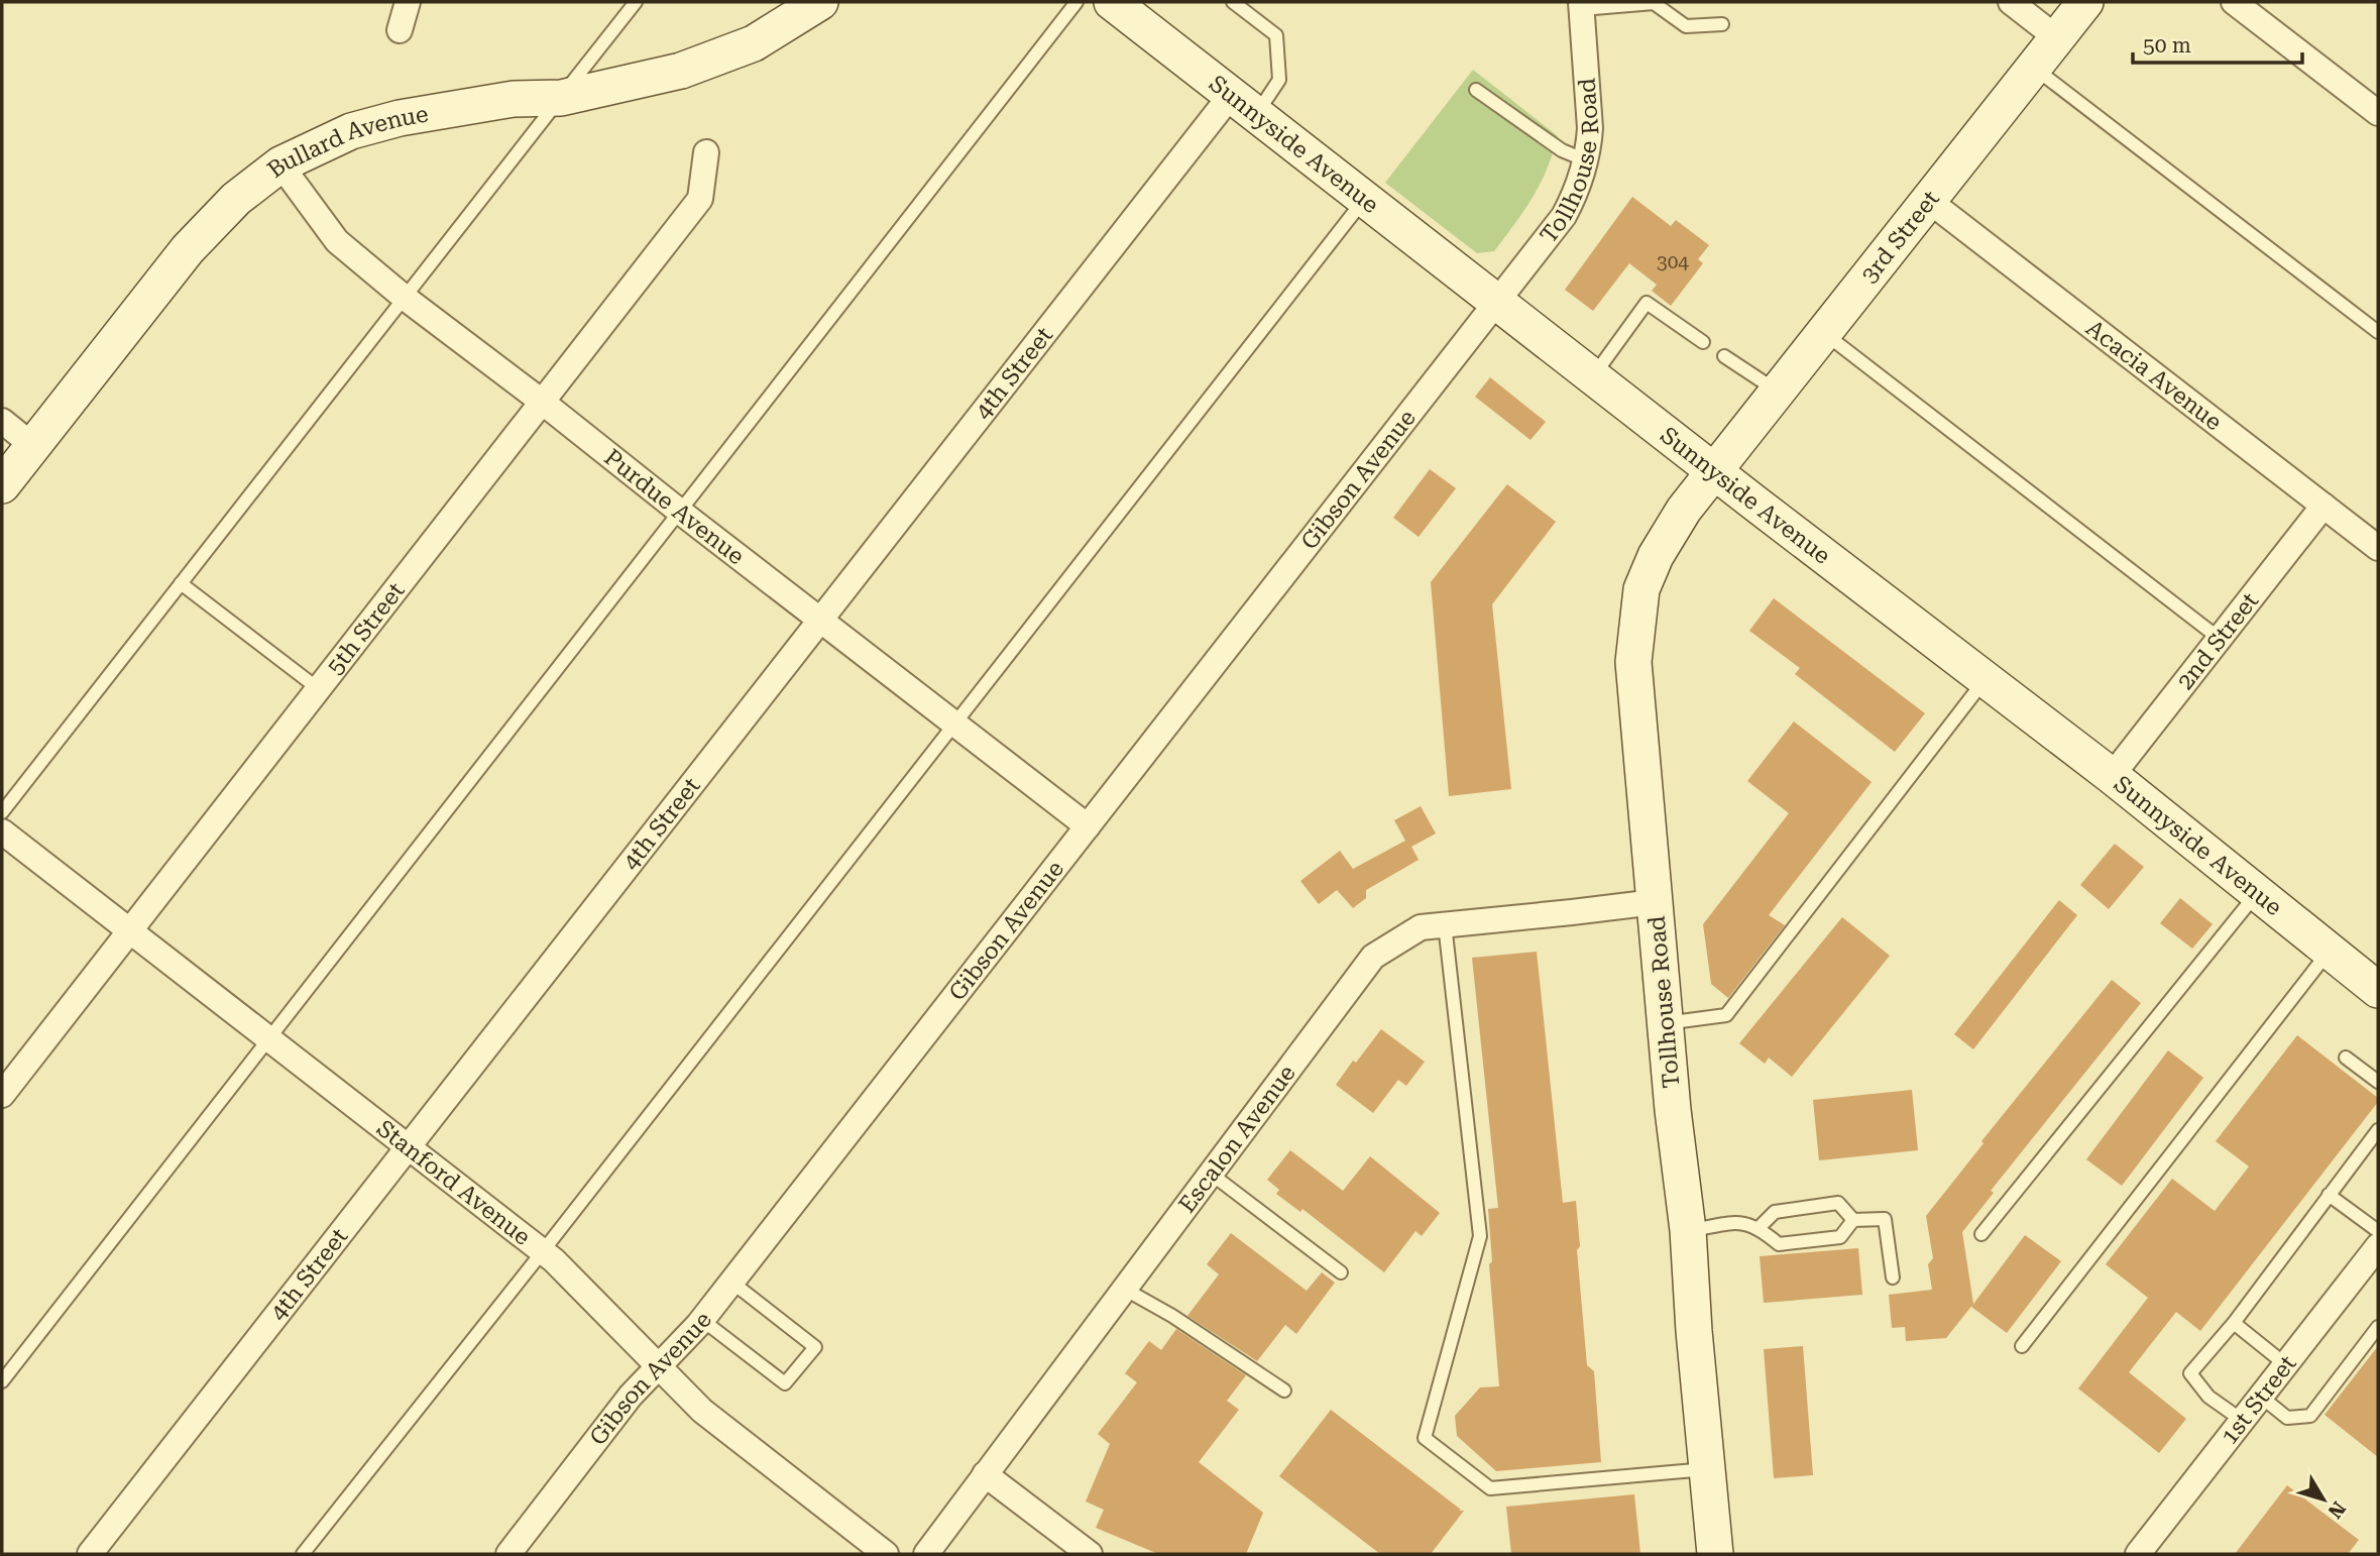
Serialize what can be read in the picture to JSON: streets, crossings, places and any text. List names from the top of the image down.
{
  "streets": {
    "main road": [
      "Sunnyside Avenue",
      "Bullard Avenue",
      "Tollhouse Road",
      "3rd Street"
    ],
    "street": [
      "4th Street",
      "Acacia Avenue",
      "Gibson Avenue",
      "Purdue Avenue",
      "5th Street",
      "2nd Street",
      "Escalon Avenue",
      "Stanford Avenue",
      "1st Street"
    ]
  },
  "crossings": [
    ["Sunnyside Avenue", "Tollhouse Road"],
    ["Sunnyside Avenue", "3rd Street"],
    ["Sunnyside Avenue", "4th Street"],
    ["Sunnyside Avenue", "Gibson Avenue"],
    ["Sunnyside Avenue", "2nd Street"],
    ["Bullard Avenue", "Purdue Avenue"],
    ["Tollhouse Road", "3rd Street"],
    ["Tollhouse Road", "Gibson Avenue"],
    ["Tollhouse Road", "Escalon Avenue"],
    ["3rd Street", "Acacia Avenue"],
    ["4th Street", "Purdue Avenue"],
    ["4th Street", "Stanford Avenue"],
    ["Acacia Avenue", "2nd Street"],
    ["Gibson Avenue", "Purdue Avenue"],
    ["Gibson Avenue", "Stanford Avenue"],
    ["Purdue Avenue", "5th Street"],
    ["5th Street", "Stanford Avenue"]
  ],
  "house_numbers": ["304"],
  "scale_bar": "50 m",
  "north": "bottom right"
}
